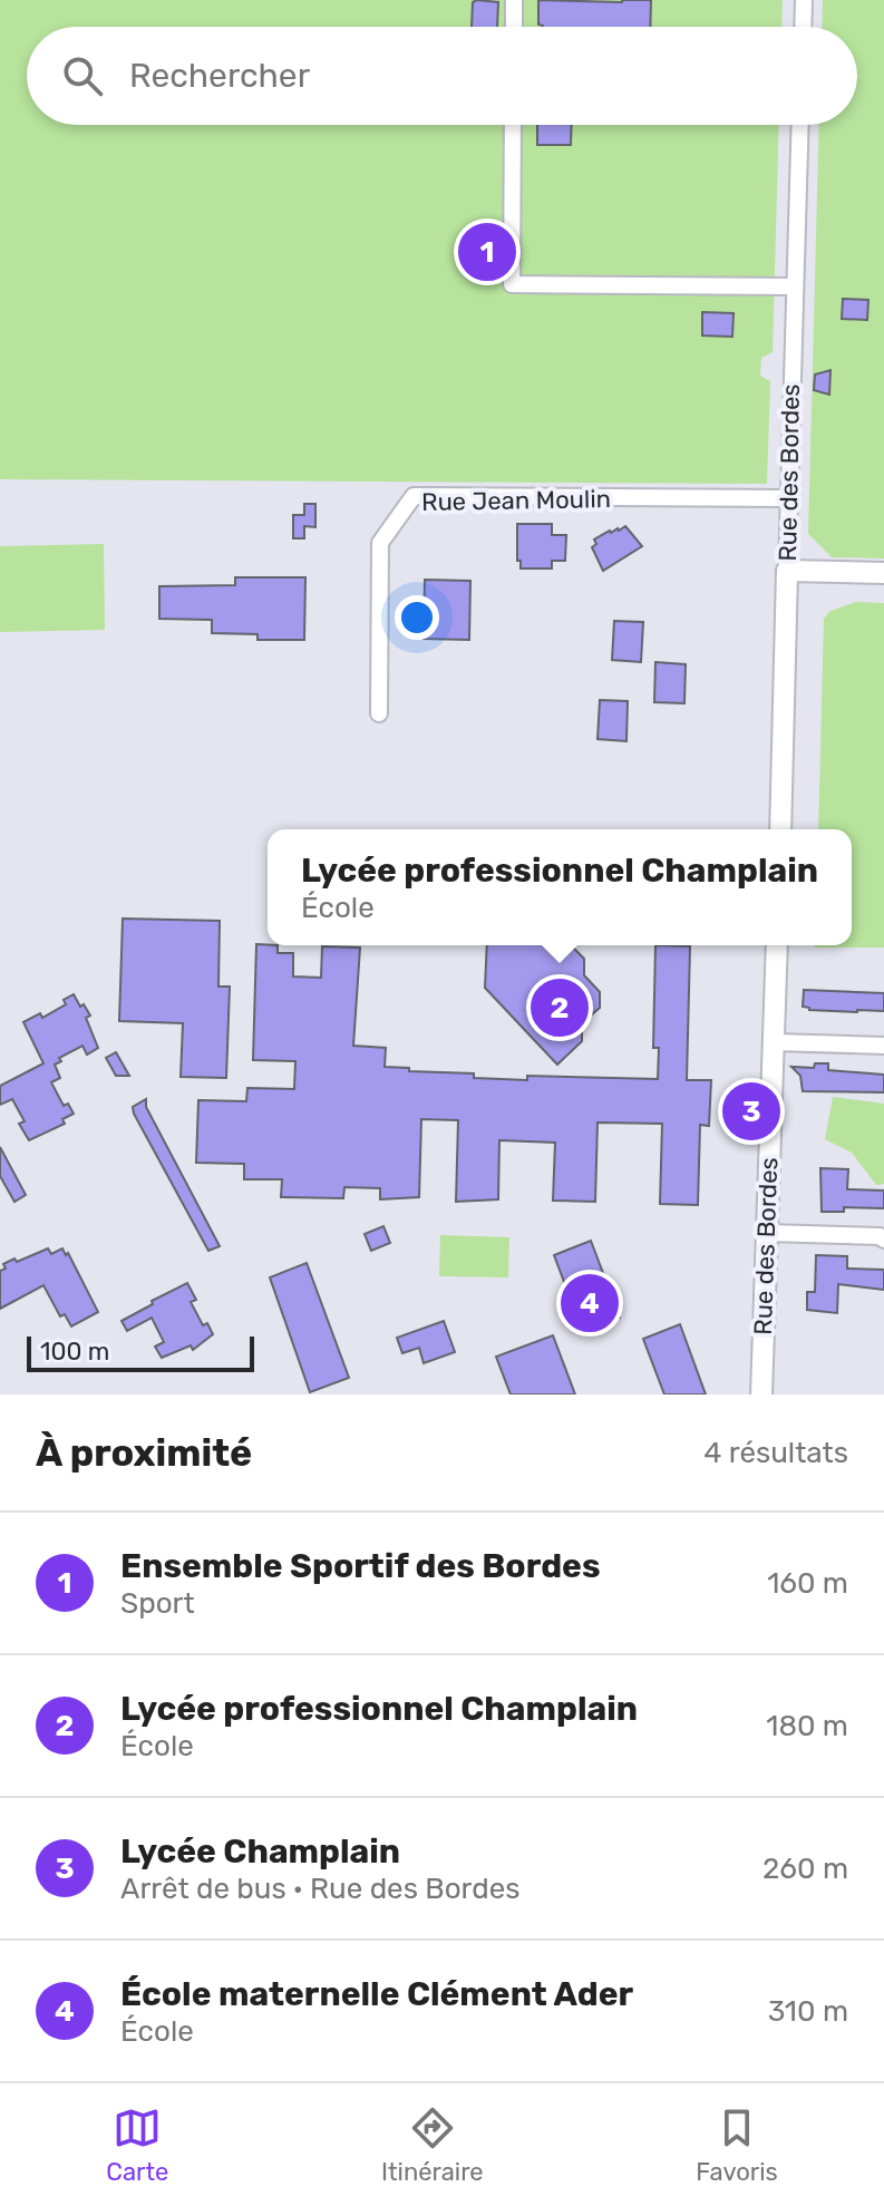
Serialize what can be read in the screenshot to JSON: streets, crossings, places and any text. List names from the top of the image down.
{
  "streets": {
    "street": ["Rue des Bordes", "Rue Jean Moulin"]
  },
  "crossings": [
    ["Rue des Bordes", "Rue Jean Moulin"]
  ],
  "scale_bar": "100 m",
  "page": {
    "search": "Rechercher",
    "pins": [
      "1",
      "2",
      "3",
      "4"
    ],
    "popup": ["Lycée professionnel Champlain", "École"],
    "scale": "100 m",
    "heading": ["À proximité", "4 résultats"],
    "list": [
      {
        "mark": "1",
        "name": "Ensemble Sportif des Bordes",
        "note": "Sport",
        "value": "160 m"
      },
      {
        "mark": "2",
        "name": "Lycée professionnel Champlain",
        "note": "École",
        "value": "180 m"
      },
      {
        "mark": "3",
        "name": "Lycée Champlain",
        "note": "Arrêt de bus · Rue des Bordes",
        "value": "260 m"
      },
      {
        "mark": "4",
        "name": "École maternelle Clément Ader",
        "note": "École",
        "value": "310 m"
      }
    ],
    "nav": ["Carte", "Itinéraire", "Favoris"]
  }
}
